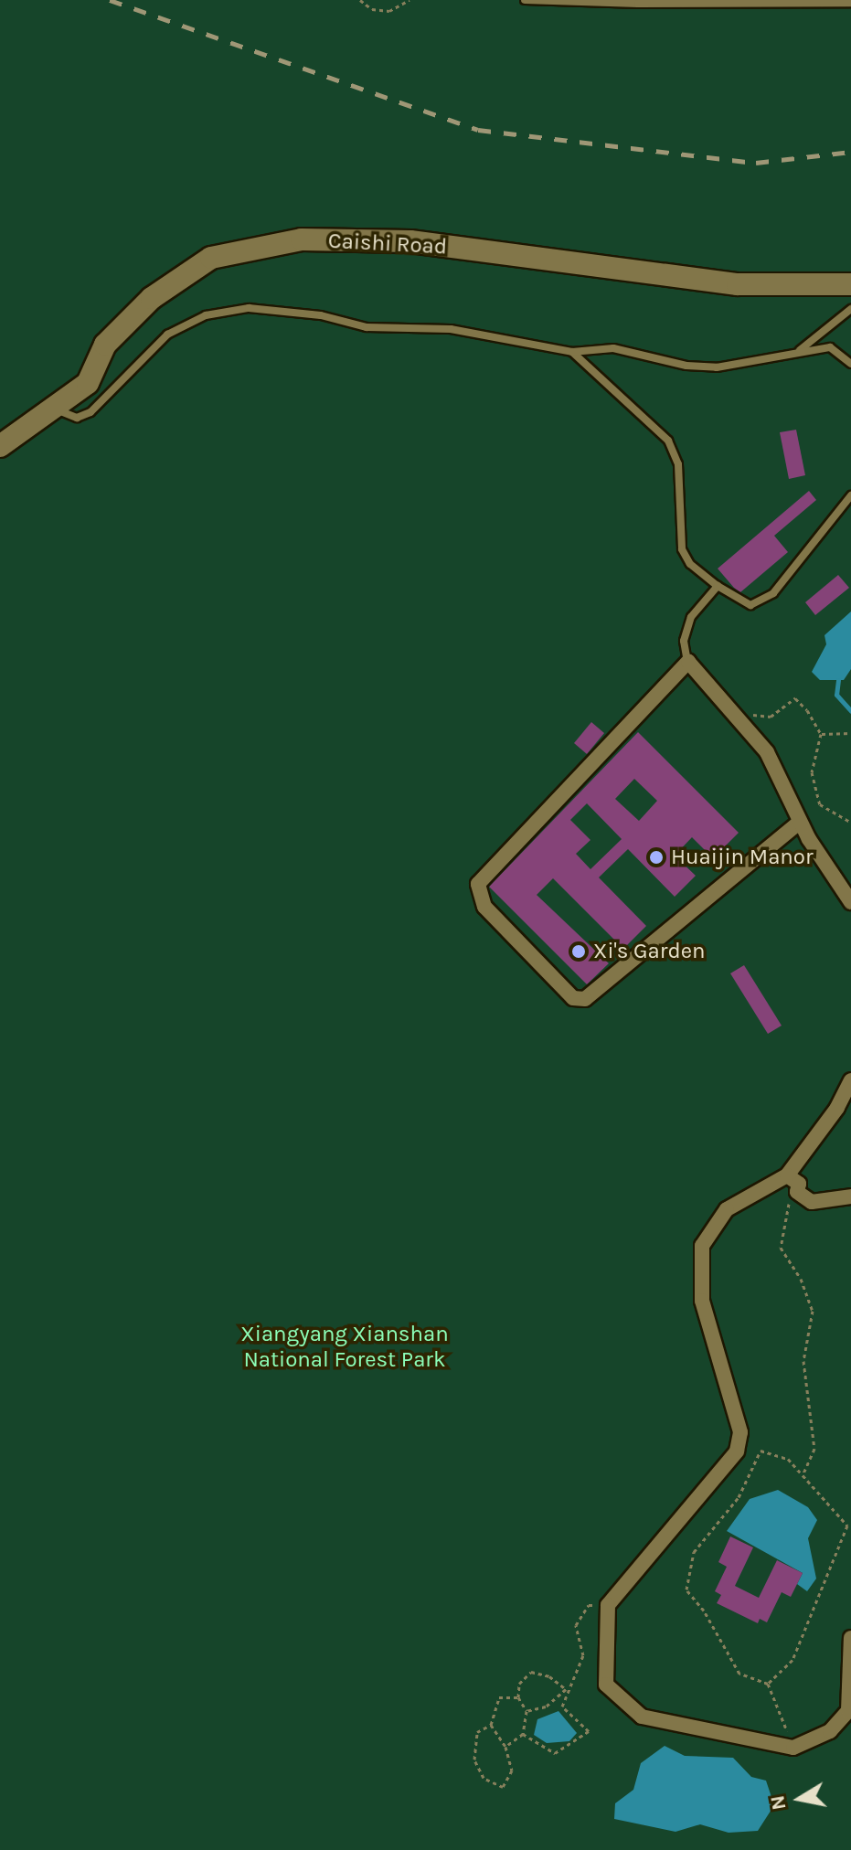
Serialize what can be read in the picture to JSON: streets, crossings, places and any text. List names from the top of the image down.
{
  "streets": {
    "street": ["Caishi Road"]
  },
  "parks": ["Xiangyang Xianshan National Forest Park"],
  "places": ["Huaijin Manor", "Xi's Garden"],
  "north": "left"
}
